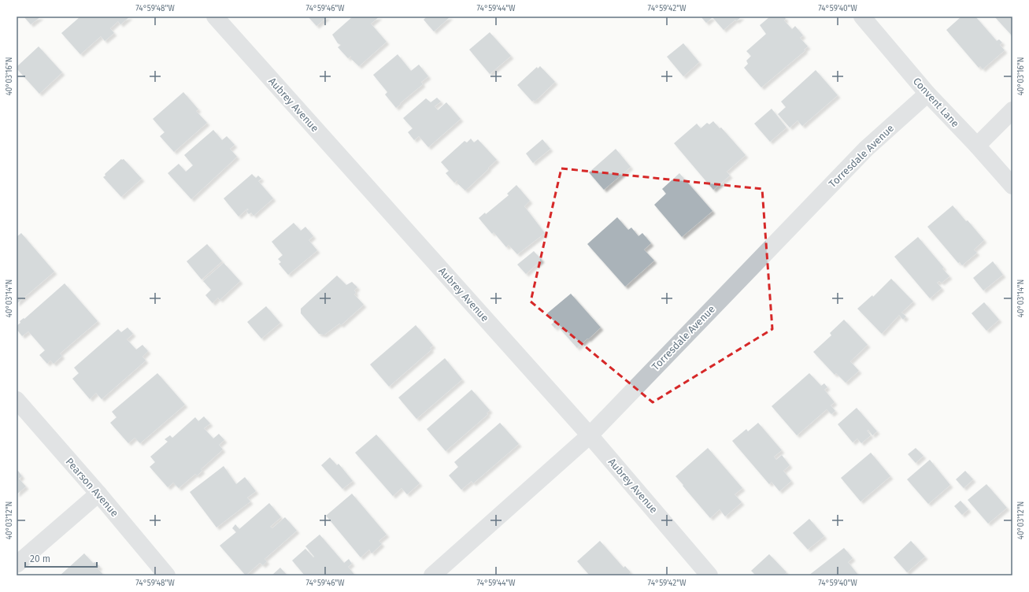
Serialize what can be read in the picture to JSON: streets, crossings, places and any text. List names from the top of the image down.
{
  "streets": {
    "street": [
      "Convent Lane",
      "Aubrey Avenue",
      "Torresdale Avenue",
      "Pearson Avenue"
    ]
  },
  "crossings": [
    ["Convent Lane", "Torresdale Avenue"],
    ["Aubrey Avenue", "Torresdale Avenue"]
  ],
  "scale_bar": "20 m",
  "coordinates": [
    "74°59'48\"W",
    "74°59'46\"W",
    "74°59'44\"W",
    "74°59'42\"W",
    "74°59'40\"W",
    "40°03'16\"N",
    "40°03'14\"N",
    "40°03'12\"N"
  ]
}
